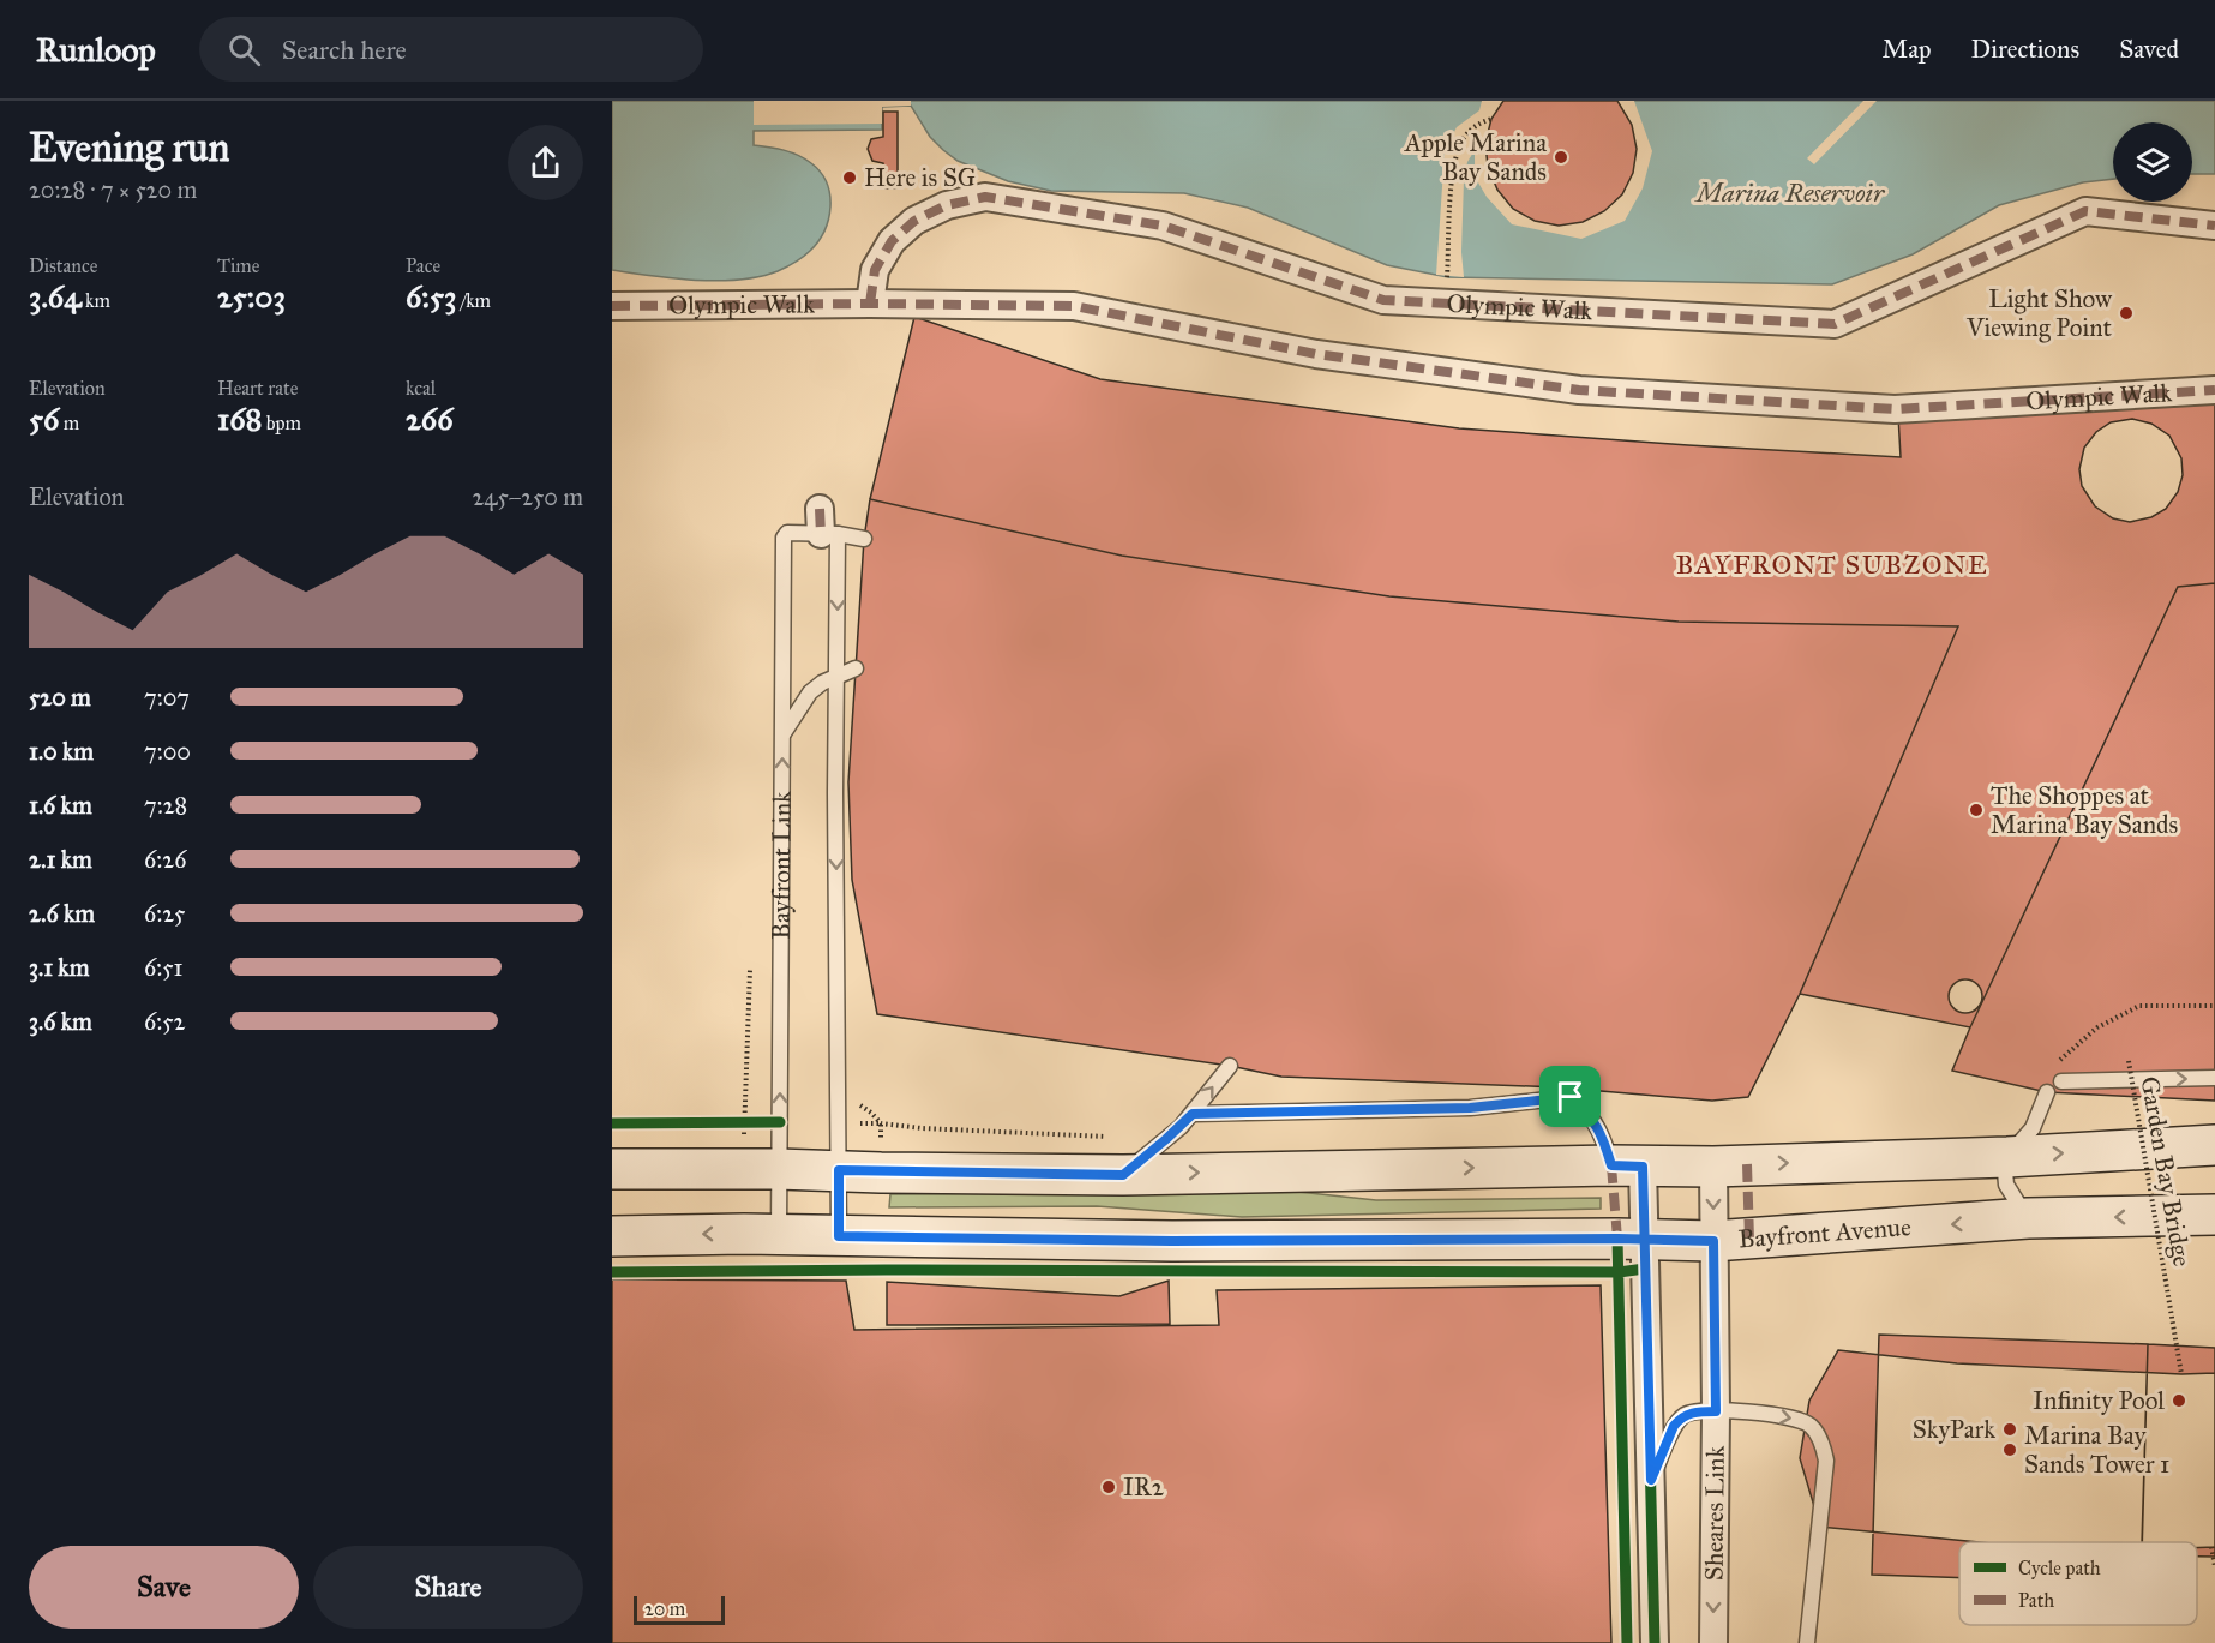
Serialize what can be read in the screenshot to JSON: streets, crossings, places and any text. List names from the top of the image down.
{
  "streets": {
    "main road": ["Bayfront Avenue"],
    "street": ["Olympic Walk", "Sheares Link"],
    "lane": ["Bayfront Link"],
    "path": ["Garden Bay Bridge"]
  },
  "crossings": [
    ["Bayfront Link", "Bayfront Avenue"],
    ["Bayfront Avenue", "Sheares Link"]
  ],
  "districts": ["BAYFRONT SUBZONE"],
  "water": ["Marina Reservoir"],
  "places": [
    "Apple Marina Bay Sands",
    "Here is SG",
    "Light Show Viewing Point",
    "The Shoppes at Marina Bay Sands",
    "Infinity Pool",
    "SkyPark",
    "Marina Bay Sands Tower 1",
    "IR2"
  ],
  "legend": ["Cycle path", "Path"],
  "scale_bar": "20 m",
  "page": {
    "header": "Runloop",
    "search": "Search here",
    "nav": ["Map", "Directions", "Saved"],
    "heading": ["Evening run", "20:28 · 7 × 520 m"],
    "stats": [
      ["Distance", "3.64 km"],
      ["Time", "25:03"],
      ["Pace", "6:53 /km"],
      ["Elevation", "56 m"],
      ["Heart rate", "168 bpm"],
      ["kcal", "266"]
    ],
    "chart": ["Elevation", "245–250 m"],
    "list": [
      {
        "name": "520 m",
        "note": "7:07"
      },
      {
        "name": "1.0 km",
        "note": "7:00"
      },
      {
        "name": "1.6 km",
        "note": "7:28"
      },
      {
        "name": "2.1 km",
        "note": "6:26"
      },
      {
        "name": "2.6 km",
        "note": "6:25"
      },
      {
        "name": "3.1 km",
        "note": "6:51"
      },
      {
        "name": "3.6 km",
        "note": "6:52"
      }
    ],
    "buttons": ["Save", "Share"],
    "scale": "20 m"
  }
}
